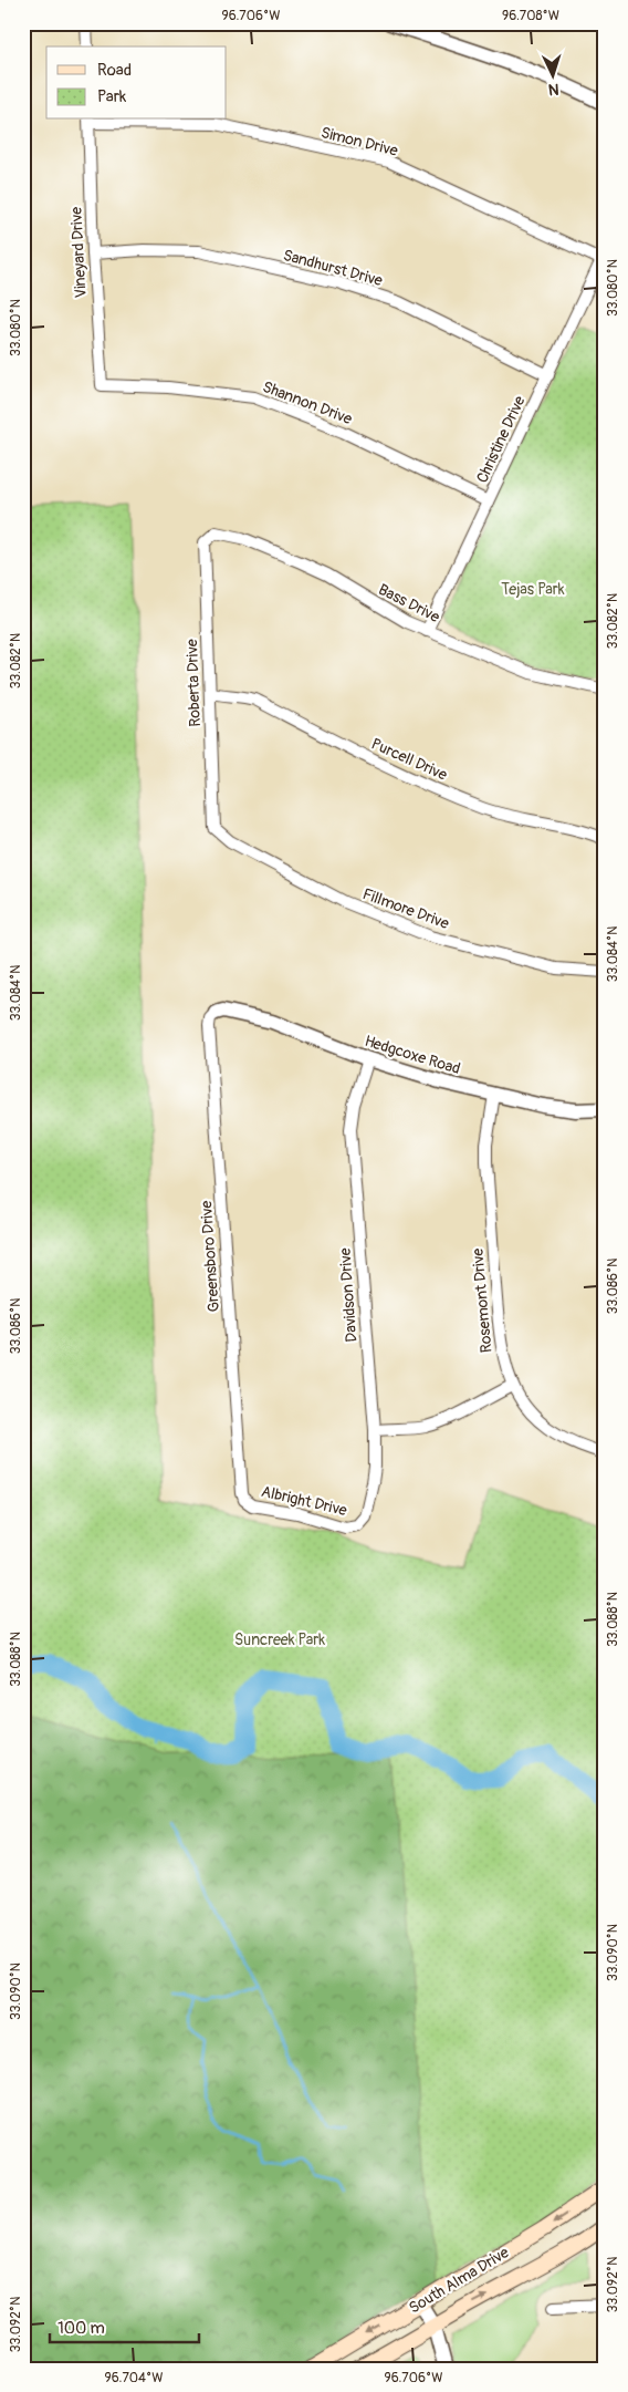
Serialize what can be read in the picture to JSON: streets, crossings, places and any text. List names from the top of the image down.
{
  "streets": {
    "main road": ["South Alma Drive"],
    "street": [
      "Simon Drive",
      "Vineyard Drive",
      "Sandhurst Drive",
      "Shannon Drive",
      "Christine Drive",
      "Bass Drive",
      "Roberta Drive",
      "Purcell Drive",
      "Fillmore Drive",
      "Hedgcoxe Road",
      "Greensboro Drive",
      "Davidson Drive",
      "Rosemont Drive",
      "Albright Drive"
    ]
  },
  "crossings": [
    ["Simon Drive", "Vineyard Drive"],
    ["Simon Drive", "Christine Drive"],
    ["Vineyard Drive", "Sandhurst Drive"],
    ["Vineyard Drive", "Shannon Drive"],
    ["Sandhurst Drive", "Christine Drive"],
    ["Shannon Drive", "Christine Drive"],
    ["Christine Drive", "Bass Drive"],
    ["Bass Drive", "Roberta Drive"],
    ["Roberta Drive", "Purcell Drive"],
    ["Roberta Drive", "Fillmore Drive"],
    ["Hedgcoxe Road", "Greensboro Drive"],
    ["Hedgcoxe Road", "Davidson Drive"],
    ["Hedgcoxe Road", "Rosemont Drive"],
    ["Greensboro Drive", "Albright Drive"],
    ["Davidson Drive", "Albright Drive"]
  ],
  "parks": ["Tejas Park", "Suncreek Park"],
  "legend": ["Road", "Park"],
  "scale_bar": "100 m",
  "north": "bottom",
  "coordinates": [
    "96.706°W",
    "96.708°W",
    "33.080°N",
    "33.082°N",
    "33.084°N",
    "33.086°N",
    "33.088°N",
    "33.090°N",
    "33.092°N",
    "96.704°W"
  ]
}
